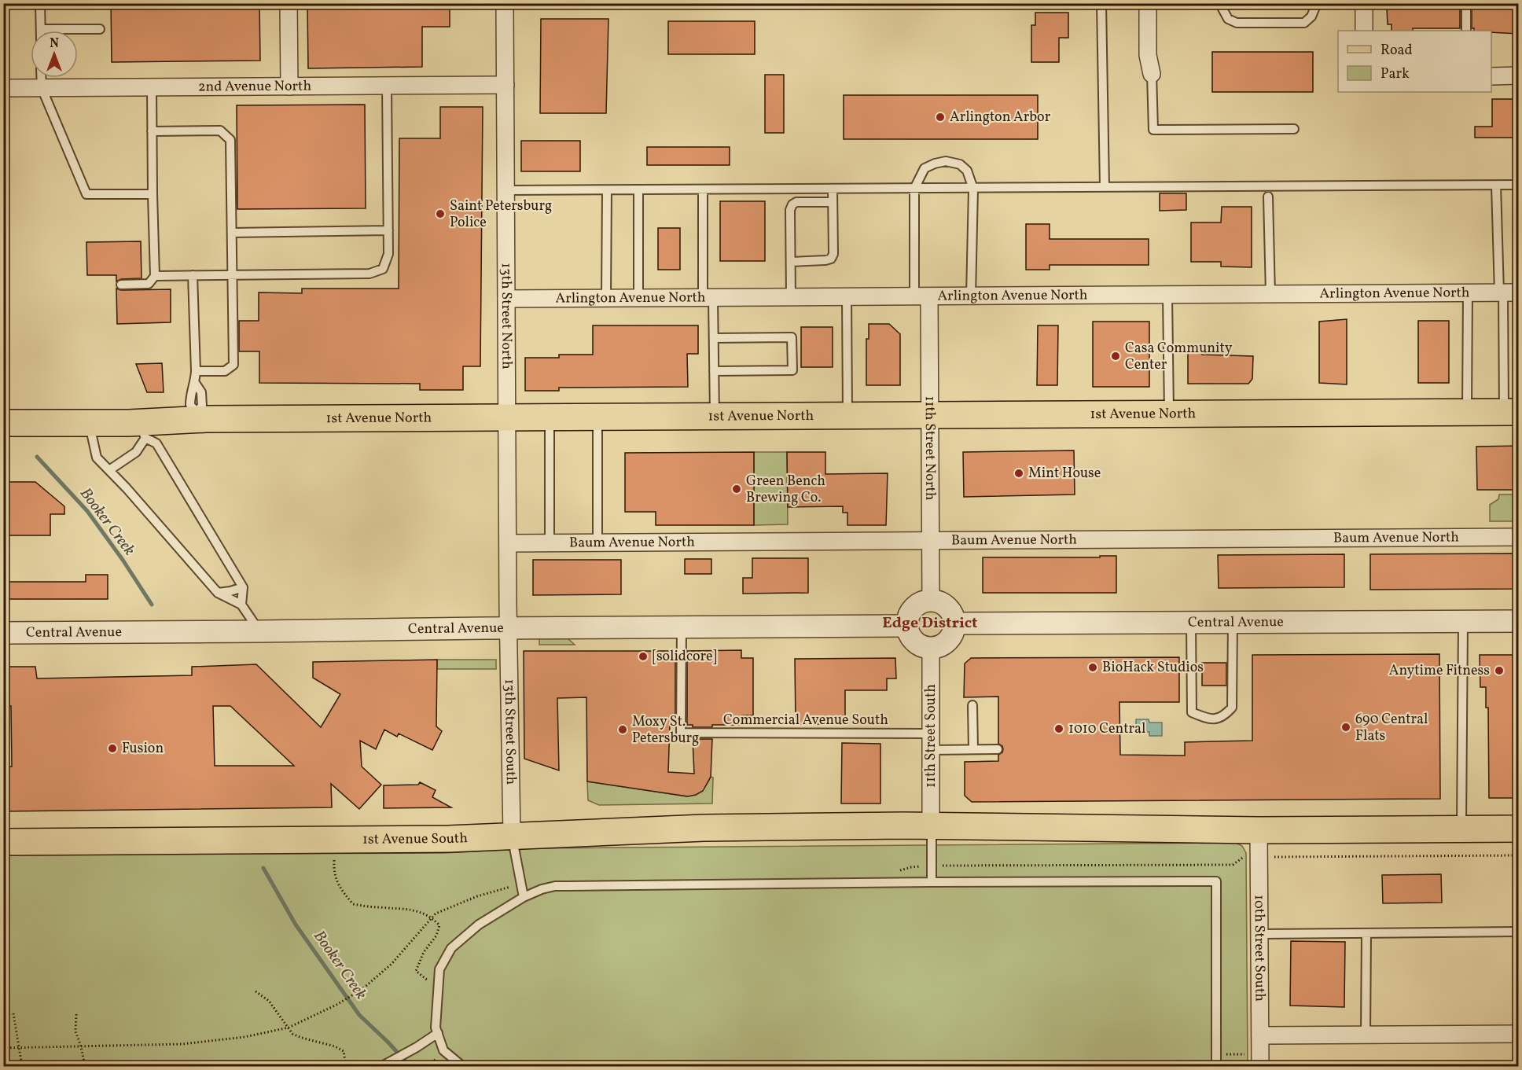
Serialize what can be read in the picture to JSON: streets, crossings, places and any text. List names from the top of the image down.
{
  "streets": {
    "main road": ["1st Avenue North", "1st Avenue South"],
    "street": [
      "2nd Avenue North",
      "Arlington Avenue North",
      "13th Street North",
      "11th Street North",
      "Baum Avenue North",
      "Central Avenue",
      "13th Street South",
      "11th Street South",
      "10th Street South"
    ],
    "lane": ["Commercial Avenue South"]
  },
  "crossings": [
    ["2nd Avenue North", "13th Street North"],
    ["Arlington Avenue North", "13th Street North"],
    ["Arlington Avenue North", "11th Street North"],
    ["13th Street North", "1st Avenue North"],
    ["13th Street North", "Baum Avenue North"],
    ["13th Street North", "Central Avenue"],
    ["13th Street North", "13th Street South"],
    ["1st Avenue North", "11th Street North"],
    ["11th Street North", "Baum Avenue North"],
    ["11th Street North", "Central Avenue"],
    ["11th Street North", "11th Street South"],
    ["Central Avenue", "Commercial Avenue South"],
    ["Central Avenue", "13th Street South"],
    ["Central Avenue", "11th Street South"],
    ["Commercial Avenue South", "11th Street South"],
    ["13th Street South", "1st Avenue South"],
    ["11th Street South", "1st Avenue South"],
    ["1st Avenue South", "10th Street South"]
  ],
  "districts": ["Edge District"],
  "water": ["Booker Creek"],
  "places": [
    "Arlington Arbor",
    "Saint Petersburg Police",
    "Casa Community Center",
    "Mint House",
    "Green Bench Brewing Co.",
    "[solidcore]",
    "BioHack Studios",
    "Anytime Fitness",
    "690 Central Flats",
    "1010 Central",
    "Moxy St. Petersburg",
    "Fusion"
  ],
  "legend": ["Road", "Park"],
  "north": "top"
}
